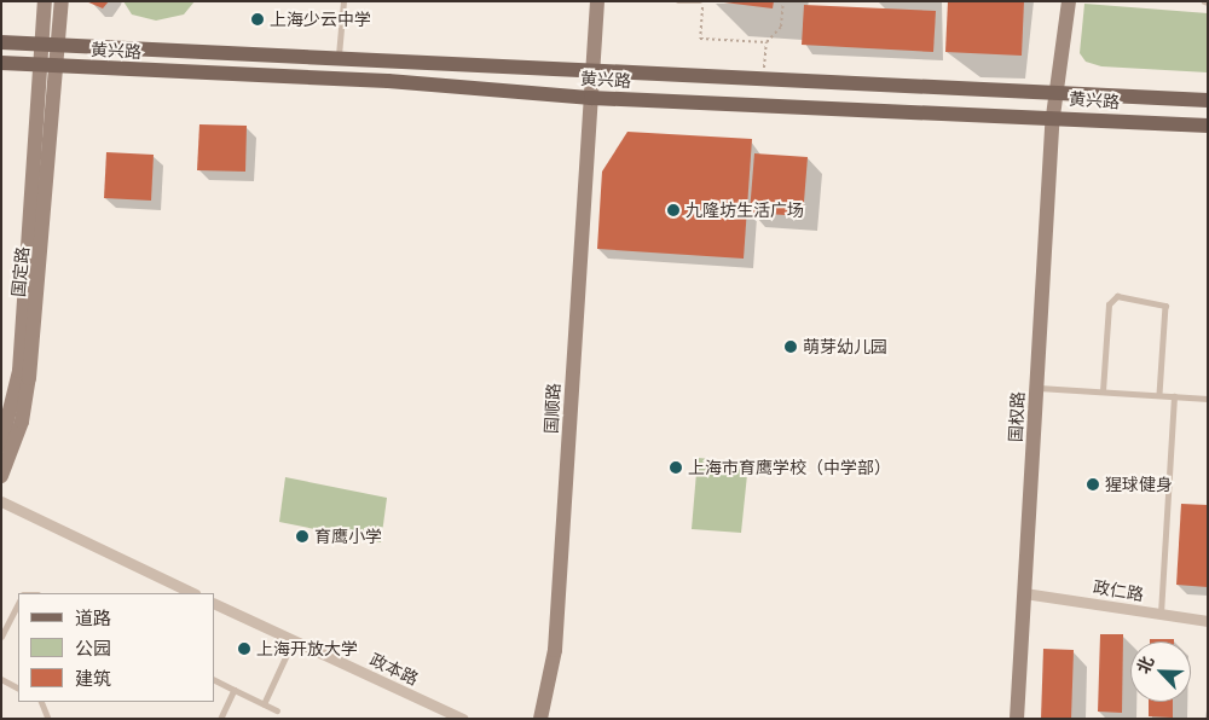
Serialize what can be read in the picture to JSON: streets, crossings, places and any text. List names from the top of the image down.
{
  "streets": {
    "main road": ["黄兴路"],
    "street": [
      "国定路",
      "国顺路",
      "国权路",
      "政仁路",
      "政本路"
    ]
  },
  "crossings": [
    ["黄兴路", "国定路"],
    ["黄兴路", "国顺路"],
    ["黄兴路", "国权路"],
    ["国权路", "政仁路"]
  ],
  "places": [
    "上海少云中学",
    "九隆坊生活广场",
    "萌芽幼儿园",
    "上海市育鹰学校（中学部）",
    "猩球健身",
    "育鹰小学",
    "上海开放大学"
  ],
  "legend": ["道路", "公园", "建筑"],
  "north": "top left"
}
